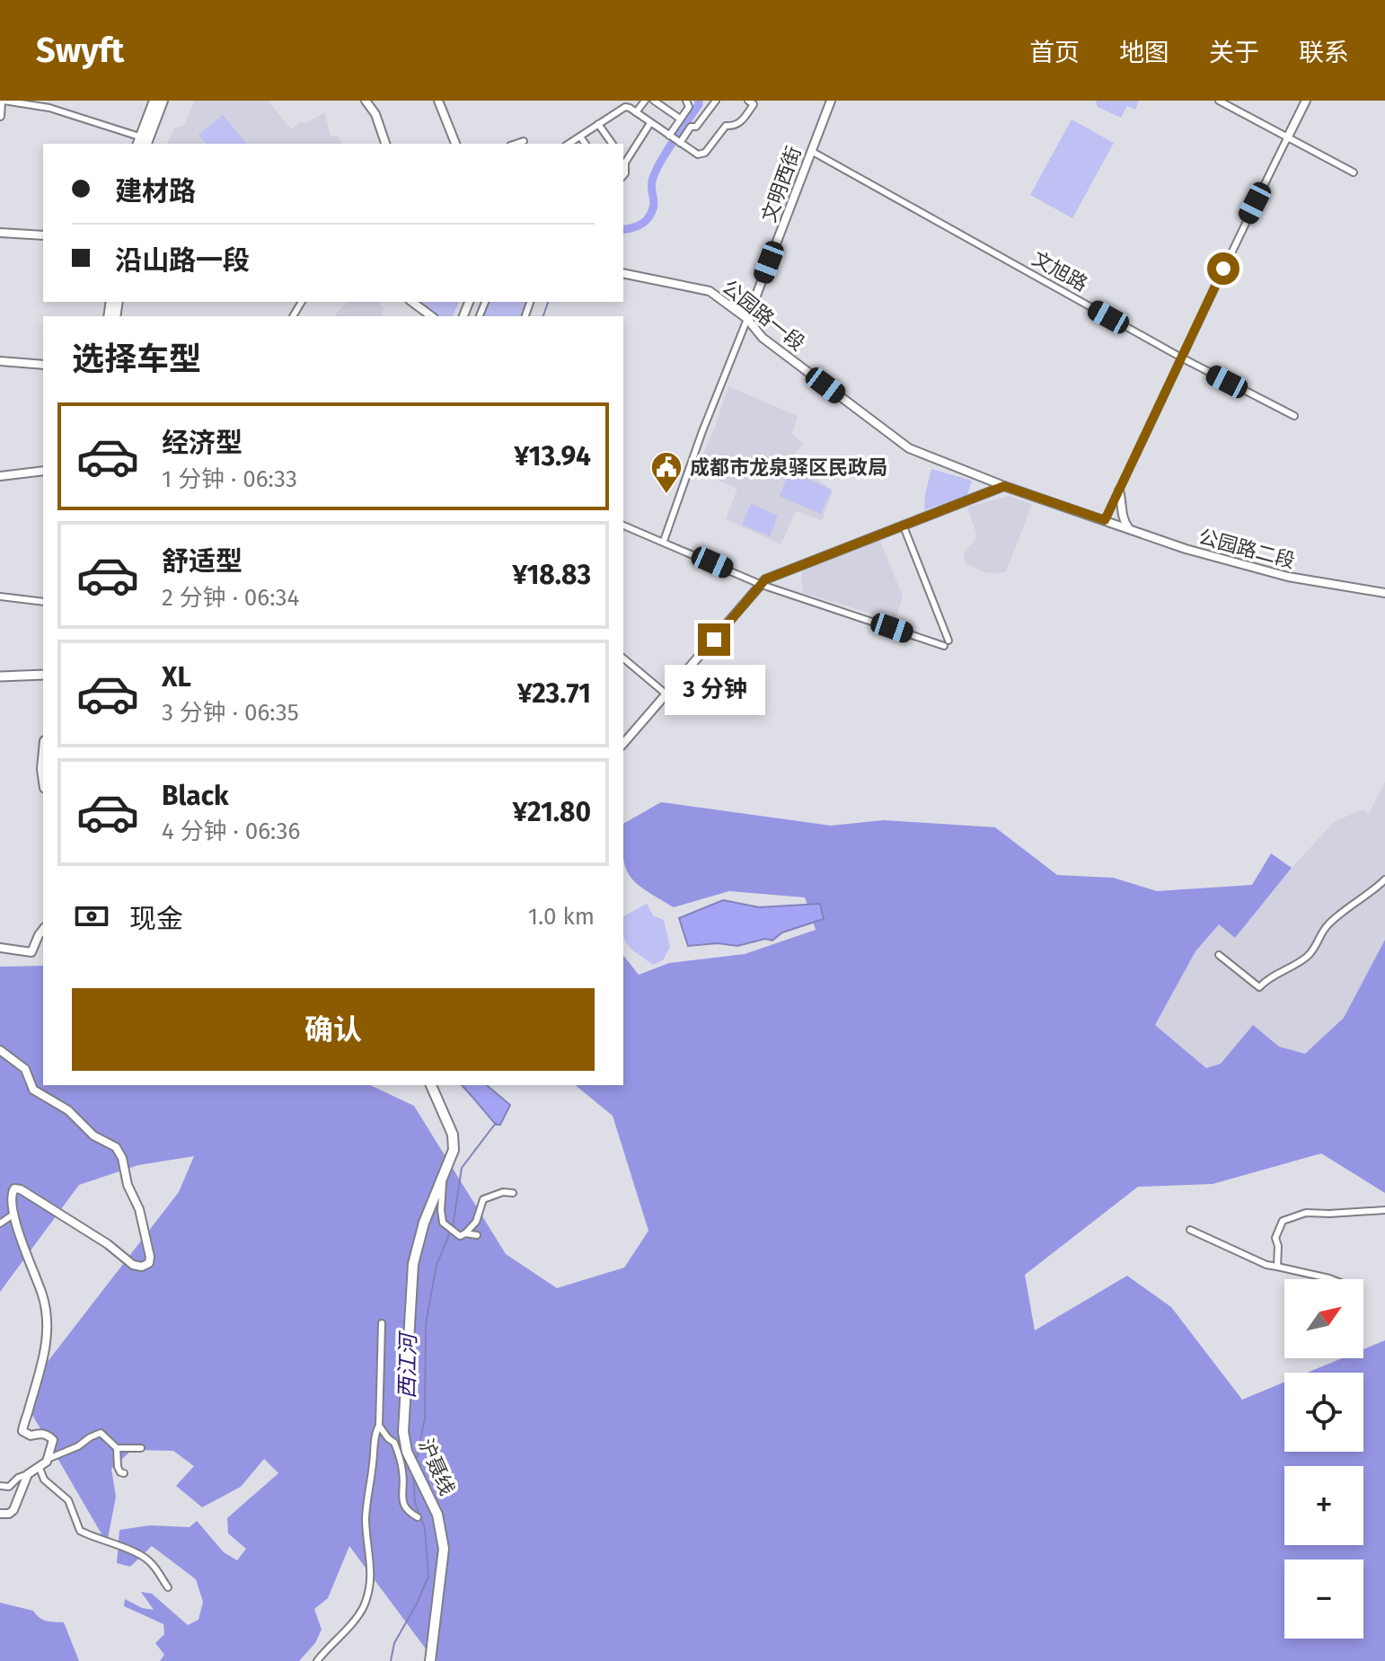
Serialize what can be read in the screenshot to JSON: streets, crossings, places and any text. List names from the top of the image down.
{
  "streets": {
    "highway": ["沪聂线"],
    "street": [
      "文明西街",
      "文旭路",
      "公园路一段",
      "公园路二段"
    ]
  },
  "crossings": [
    ["文明西街", "文旭路"],
    ["文明西街", "公园路一段"],
    ["公园路一段", "公园路二段"]
  ],
  "water": ["西江河"],
  "places": {
    "public building": ["成都市龙泉驿区民政局"]
  },
  "north": "top right",
  "page": {
    "header": "Swyft",
    "nav": [
      "首页",
      "地图",
      "关于",
      "联系"
    ],
    "banner": ["建材路", "沿山路一段"],
    "heading": "选择车型",
    "list": [
      {
        "name": "经济型",
        "note": "1 分钟 · 06:33",
        "value": "¥13.94"
      },
      {
        "name": "舒适型",
        "note": "2 分钟 · 06:34",
        "value": "¥18.83"
      },
      {
        "name": "XL",
        "note": "3 分钟 · 06:35",
        "value": "¥23.71"
      },
      {
        "name": "Black",
        "note": "4 分钟 · 06:36",
        "value": "¥21.80"
      }
    ],
    "bubble": "3 分钟",
    "pay": ["现金", "1.0 km"],
    "buttons": "确认",
    "map_buttons": ["+", "−"]
  }
}
